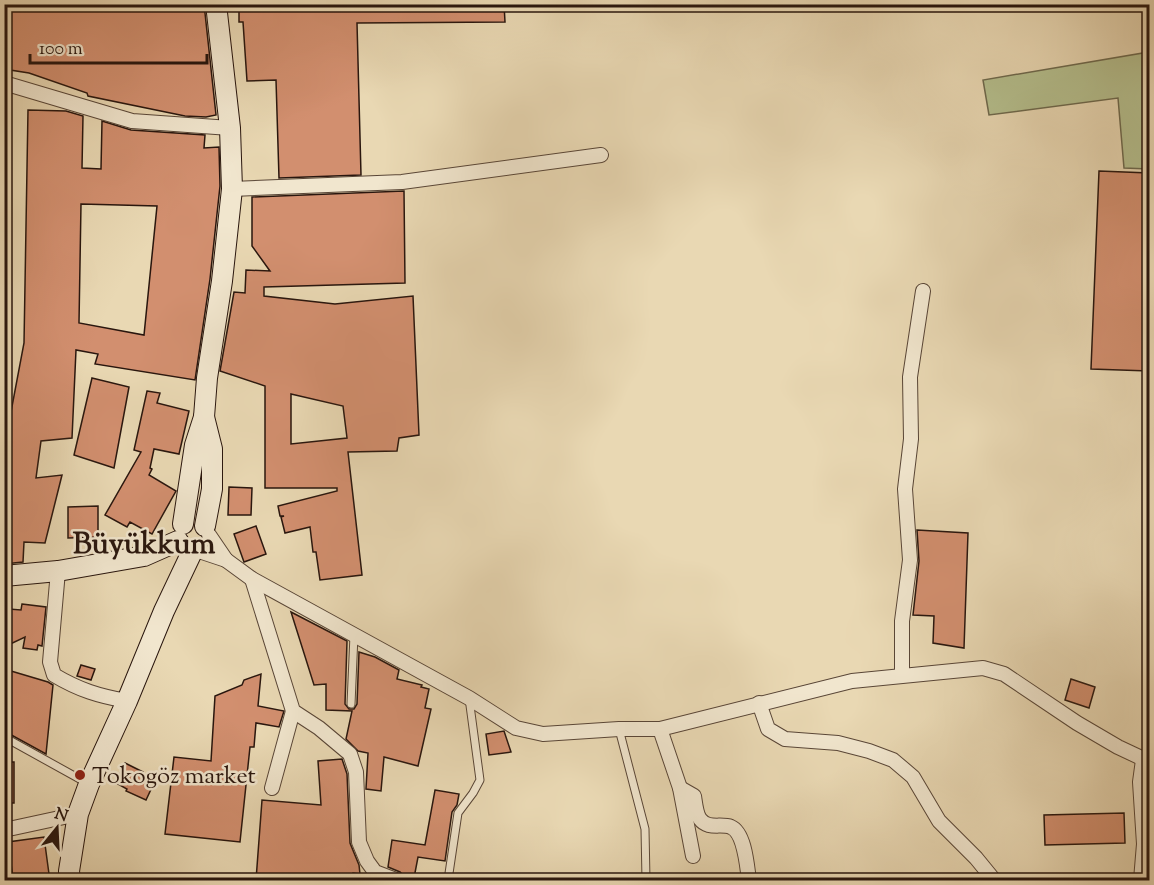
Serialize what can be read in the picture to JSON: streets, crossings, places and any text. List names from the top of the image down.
{
  "districts": ["Büyükkum"],
  "places": ["Tokogöz market"],
  "scale_bar": "100 m",
  "north": "top"
}
